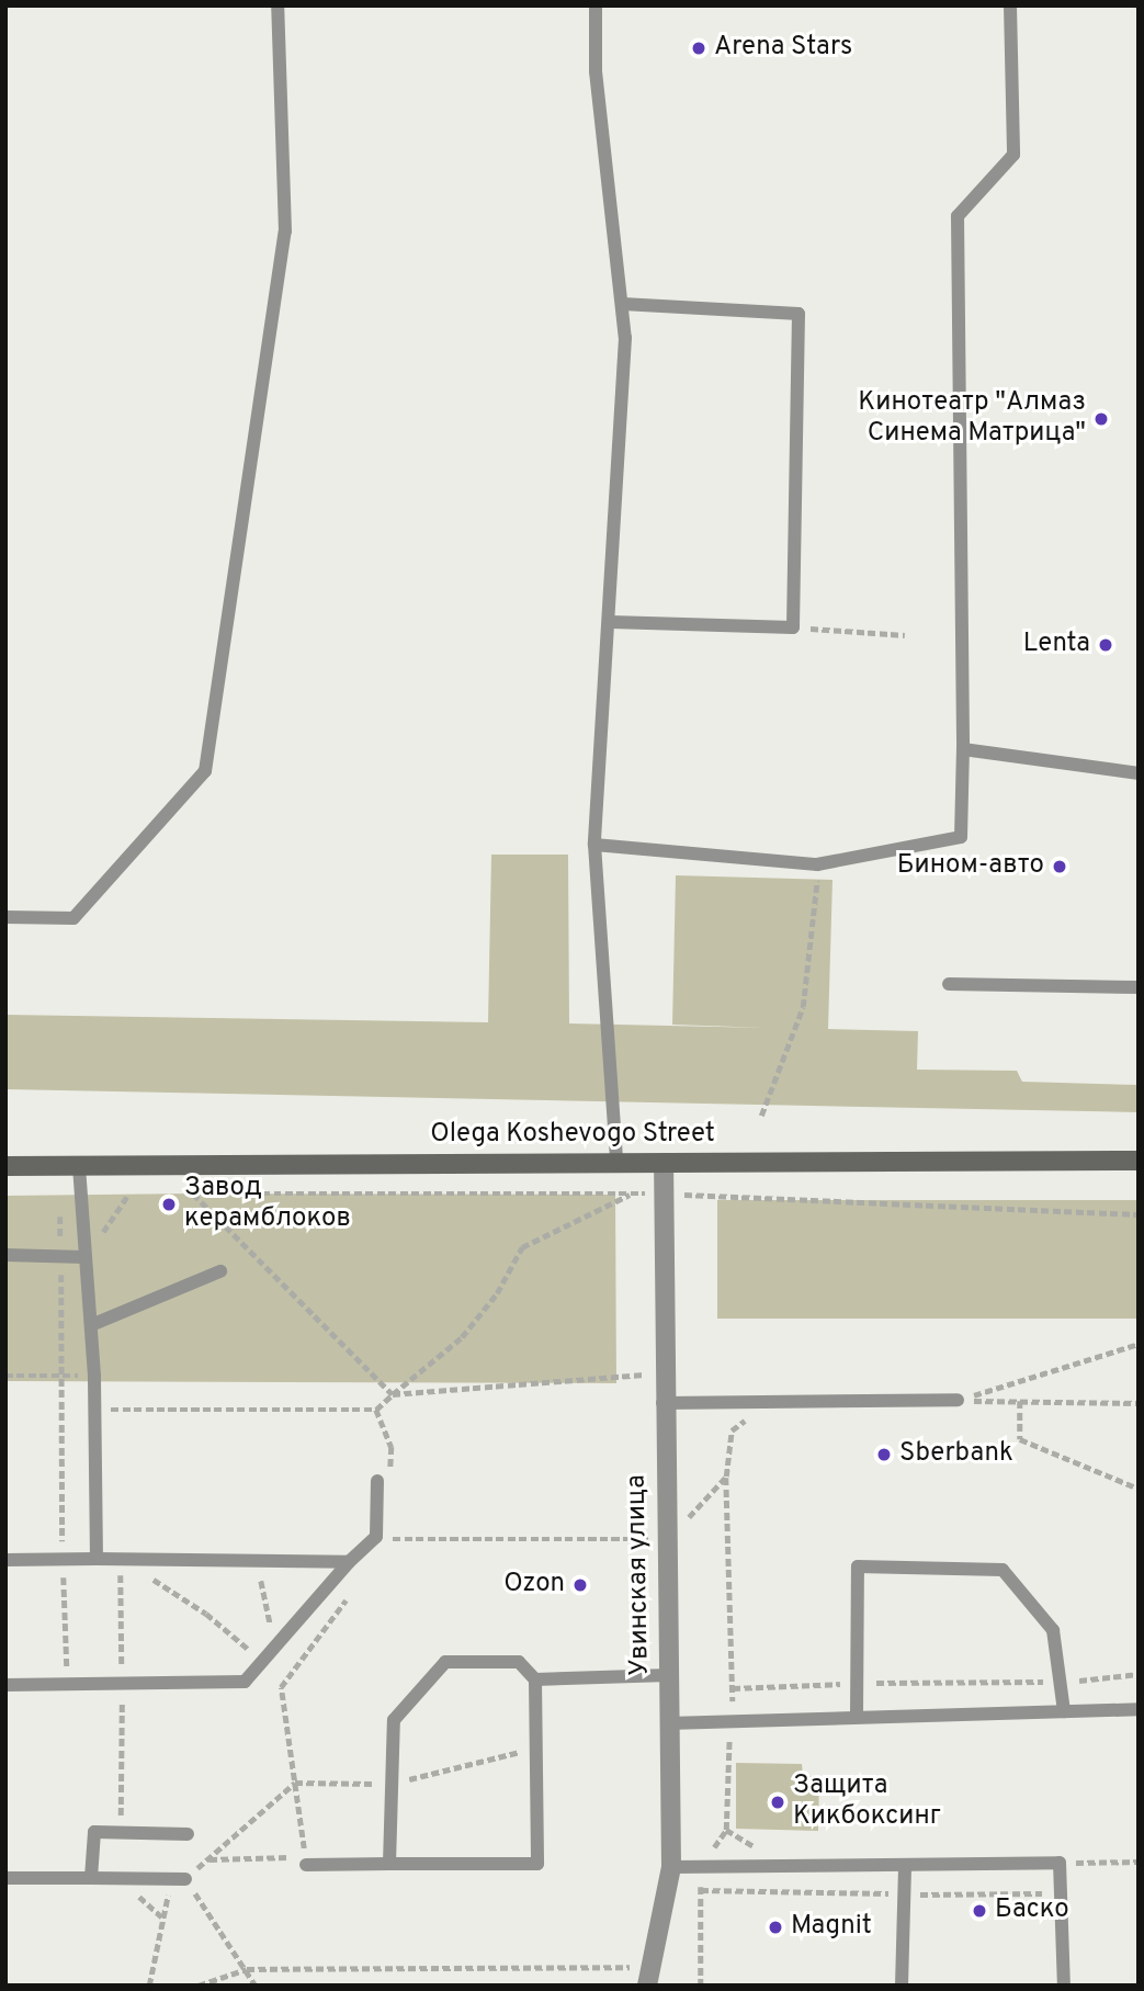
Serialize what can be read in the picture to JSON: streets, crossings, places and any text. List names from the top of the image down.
{
  "streets": {
    "main road": ["Olega Koshevogo Street"],
    "street": ["Увинская улица"]
  },
  "crossings": [
    ["Olega Koshevogo Street", "Увинская улица"]
  ],
  "places": [
    "Arena Stars",
    "Кинотеатр \"Алмаз Синема Матрица\"",
    "Lenta",
    "Бином-авто",
    "Завод керамблоков",
    "Sberbank",
    "Ozon",
    "Защита Кикбоксинг",
    "Баско",
    "Magnit"
  ]
}
